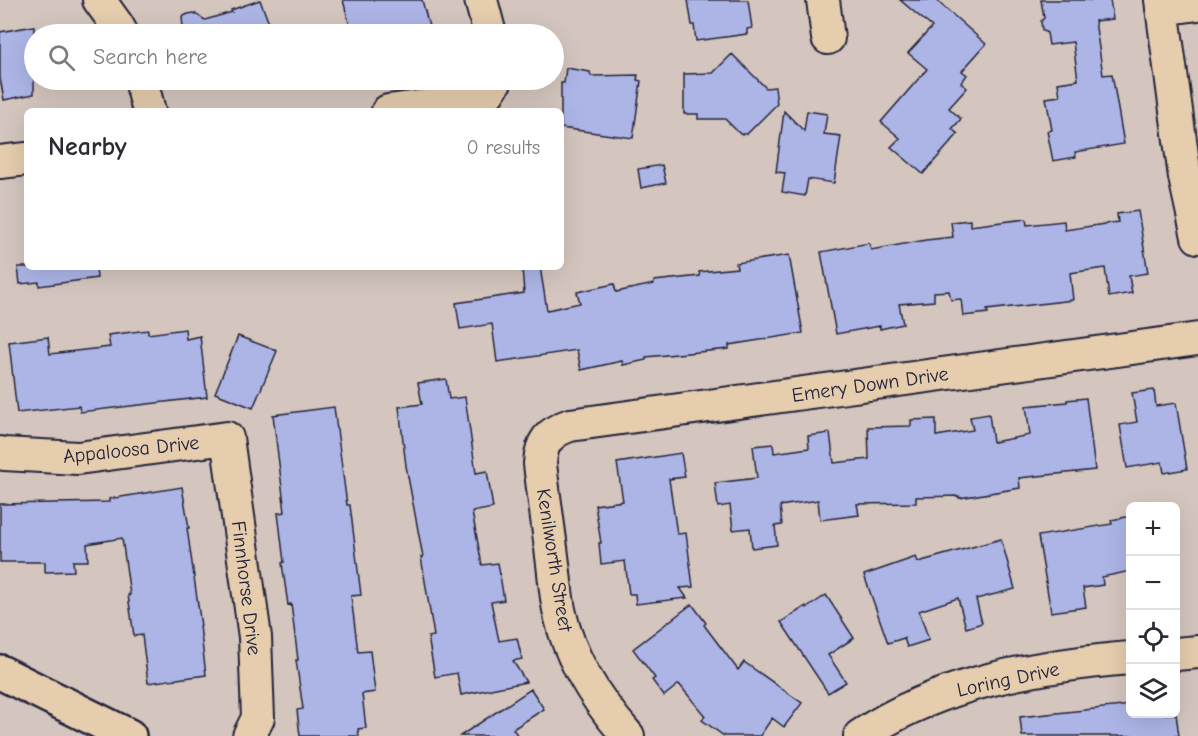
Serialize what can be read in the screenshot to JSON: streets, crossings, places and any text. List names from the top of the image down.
{
  "streets": {
    "street": [
      "Emery Down Drive",
      "Appaloosa Drive",
      "Kenilworth Street",
      "Finnhorse Drive",
      "Loring Drive"
    ]
  },
  "crossings": [
    ["Emery Down Drive", "Kenilworth Street"],
    ["Appaloosa Drive", "Finnhorse Drive"]
  ],
  "page": {
    "search": "Search here",
    "heading": ["Nearby", "0 results"],
    "map_buttons": ["+", "−"]
  }
}
